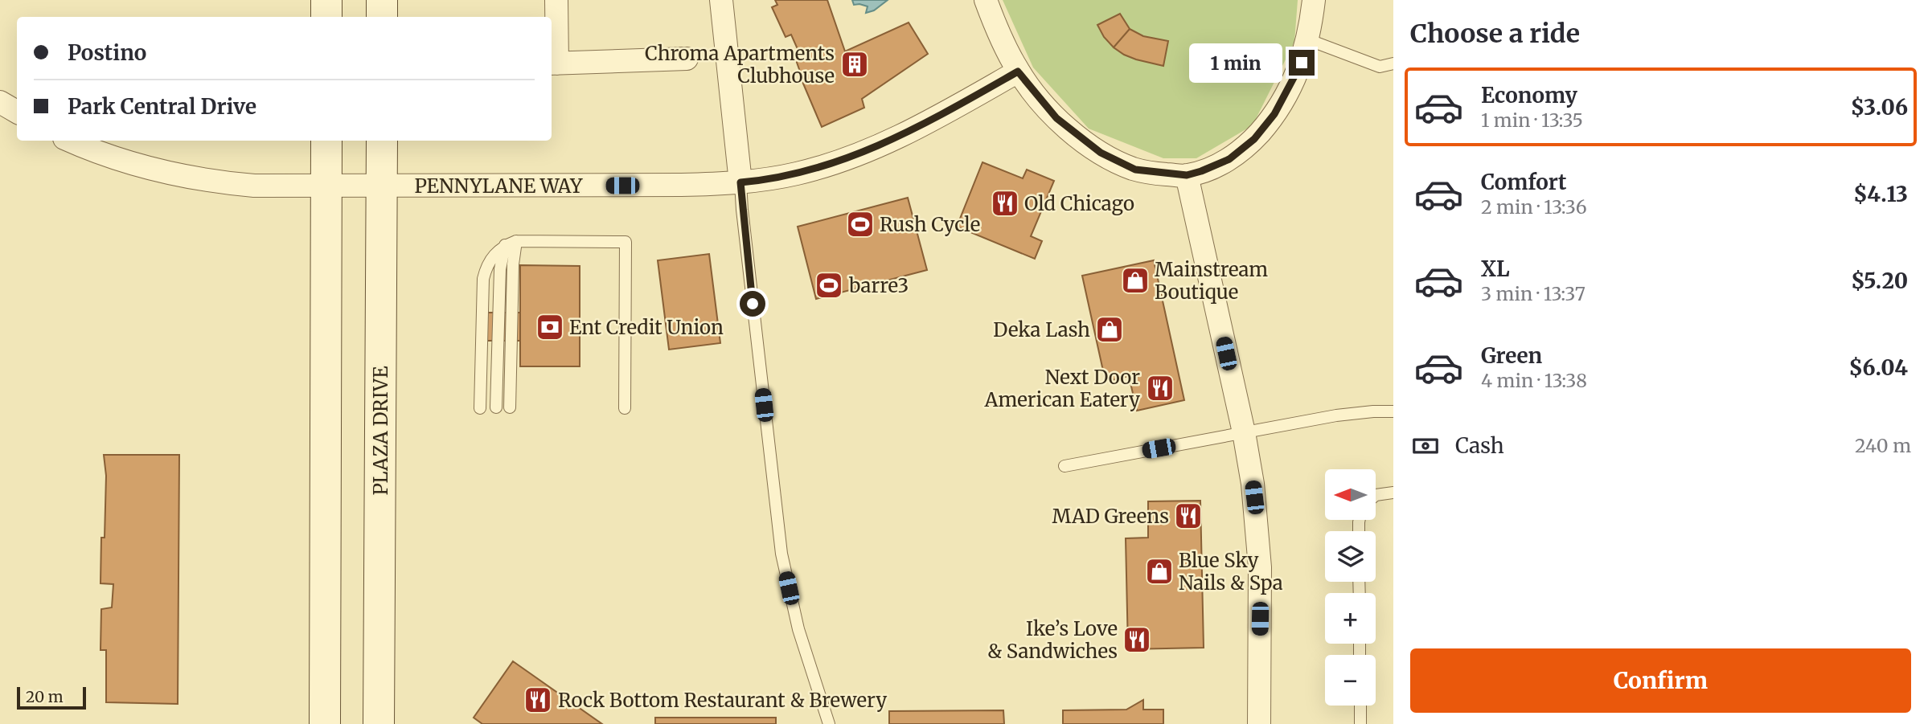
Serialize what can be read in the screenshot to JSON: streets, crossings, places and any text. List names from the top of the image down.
{
  "streets": {
    "street": ["PENNYLANE WAY", "PLAZA DRIVE"]
  },
  "crossings": [
    ["PENNYLANE WAY", "PLAZA DRIVE"]
  ],
  "places": {
    "building": ["Chroma Apartments Clubhouse"],
    "restaurant": [
      "Old Chicago",
      "Next Door American Eatery",
      "MAD Greens",
      "Ike’s Love & Sandwiches",
      "Rock Bottom Restaurant & Brewery"
    ],
    "sports": ["Rush Cycle", "barre3"],
    "shop": ["Mainstream Boutique", "Deka Lash", "Blue Sky Nails & Spa"],
    "bank": ["Ent Credit Union"]
  },
  "scale_bar": "20 m",
  "north": "left",
  "page": {
    "heading": "Choose a ride",
    "banner": ["Postino", "Park Central Drive"],
    "bubble": "1 min",
    "list": [
      {
        "name": "Economy",
        "note": "1 min · 13:35",
        "value": "$3.06"
      },
      {
        "name": "Comfort",
        "note": "2 min · 13:36",
        "value": "$4.13"
      },
      {
        "name": "XL",
        "note": "3 min · 13:37",
        "value": "$5.20"
      },
      {
        "name": "Green",
        "note": "4 min · 13:38",
        "value": "$6.04"
      }
    ],
    "pay": ["Cash", "240 m"],
    "map_buttons": ["+", "−"],
    "buttons": "Confirm",
    "scale": "20 m"
  }
}
